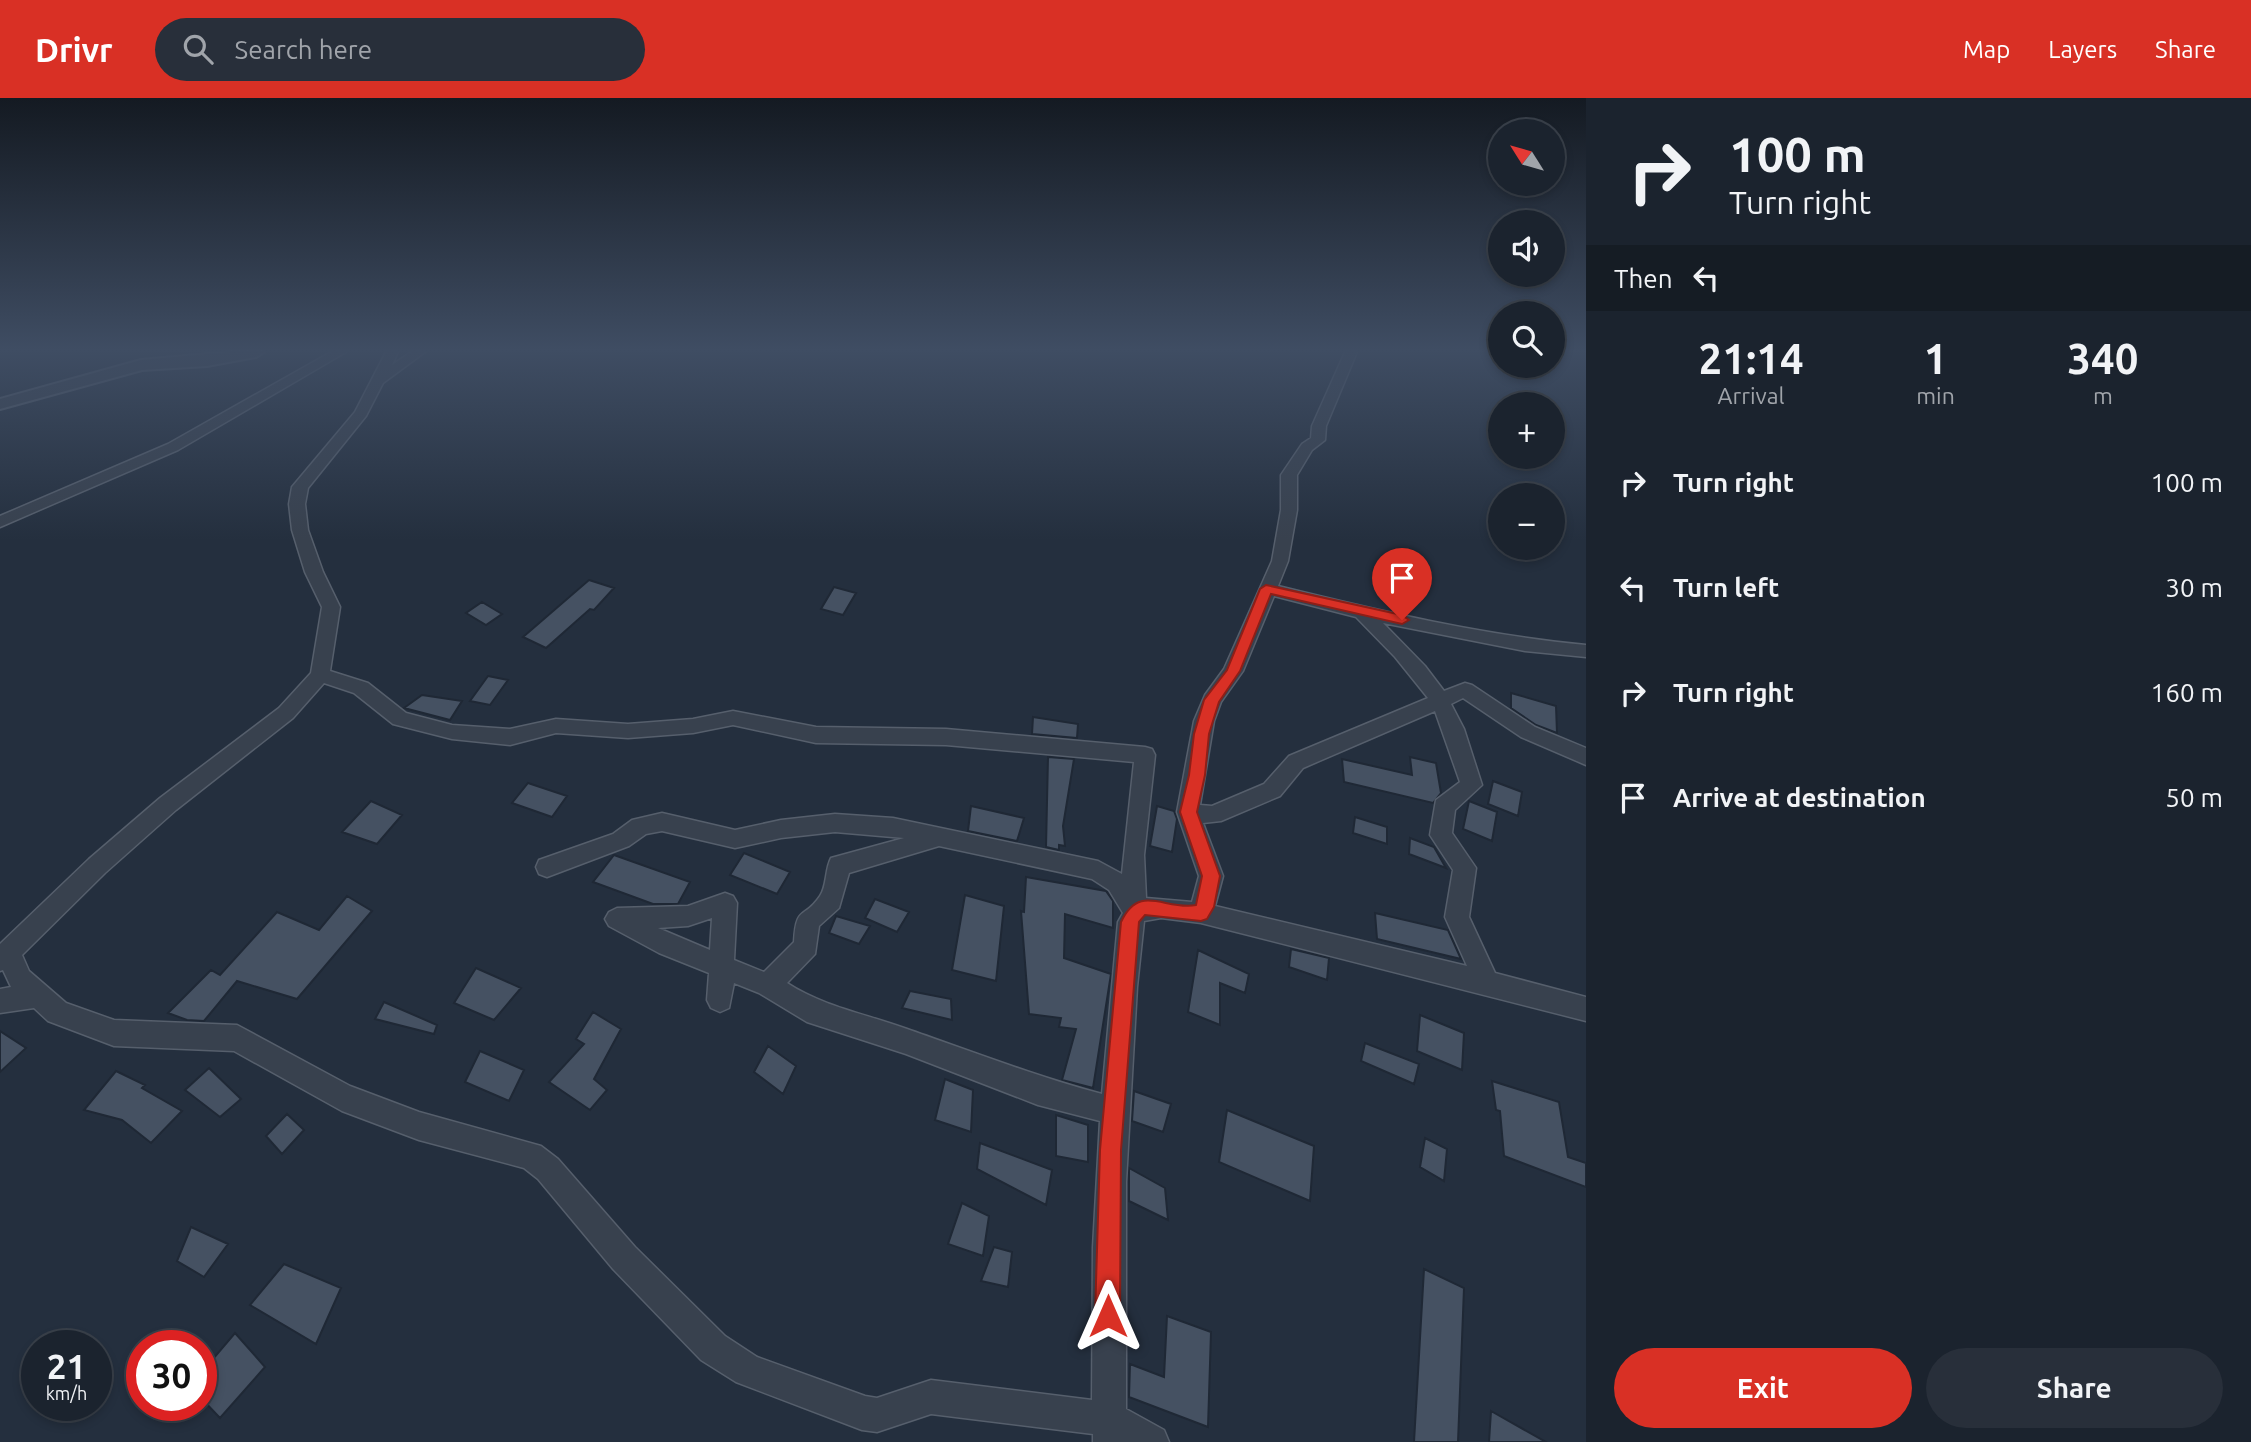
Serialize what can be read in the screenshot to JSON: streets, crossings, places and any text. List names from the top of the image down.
{
  "north": "top left",
  "page": {
    "header": "Drivr",
    "search": "Search here",
    "nav": ["Map", "Layers", "Share"],
    "turn": ["100 m", "Turn right"],
    "map_buttons": ["+", "−"],
    "then": "Then",
    "eta": [
      "21:14",
      "Arrival",
      "1",
      "min",
      "340",
      "m"
    ],
    "list": [
      {
        "name": "Turn right",
        "value": "100 m"
      },
      {
        "name": "Turn left",
        "value": "30 m"
      },
      {
        "name": "Turn right",
        "value": "160 m"
      },
      {
        "name": "Arrive at destination",
        "value": "50 m"
      }
    ],
    "speed": "21 km/h",
    "limit": "30",
    "buttons": ["Exit", "Share"]
  }
}
